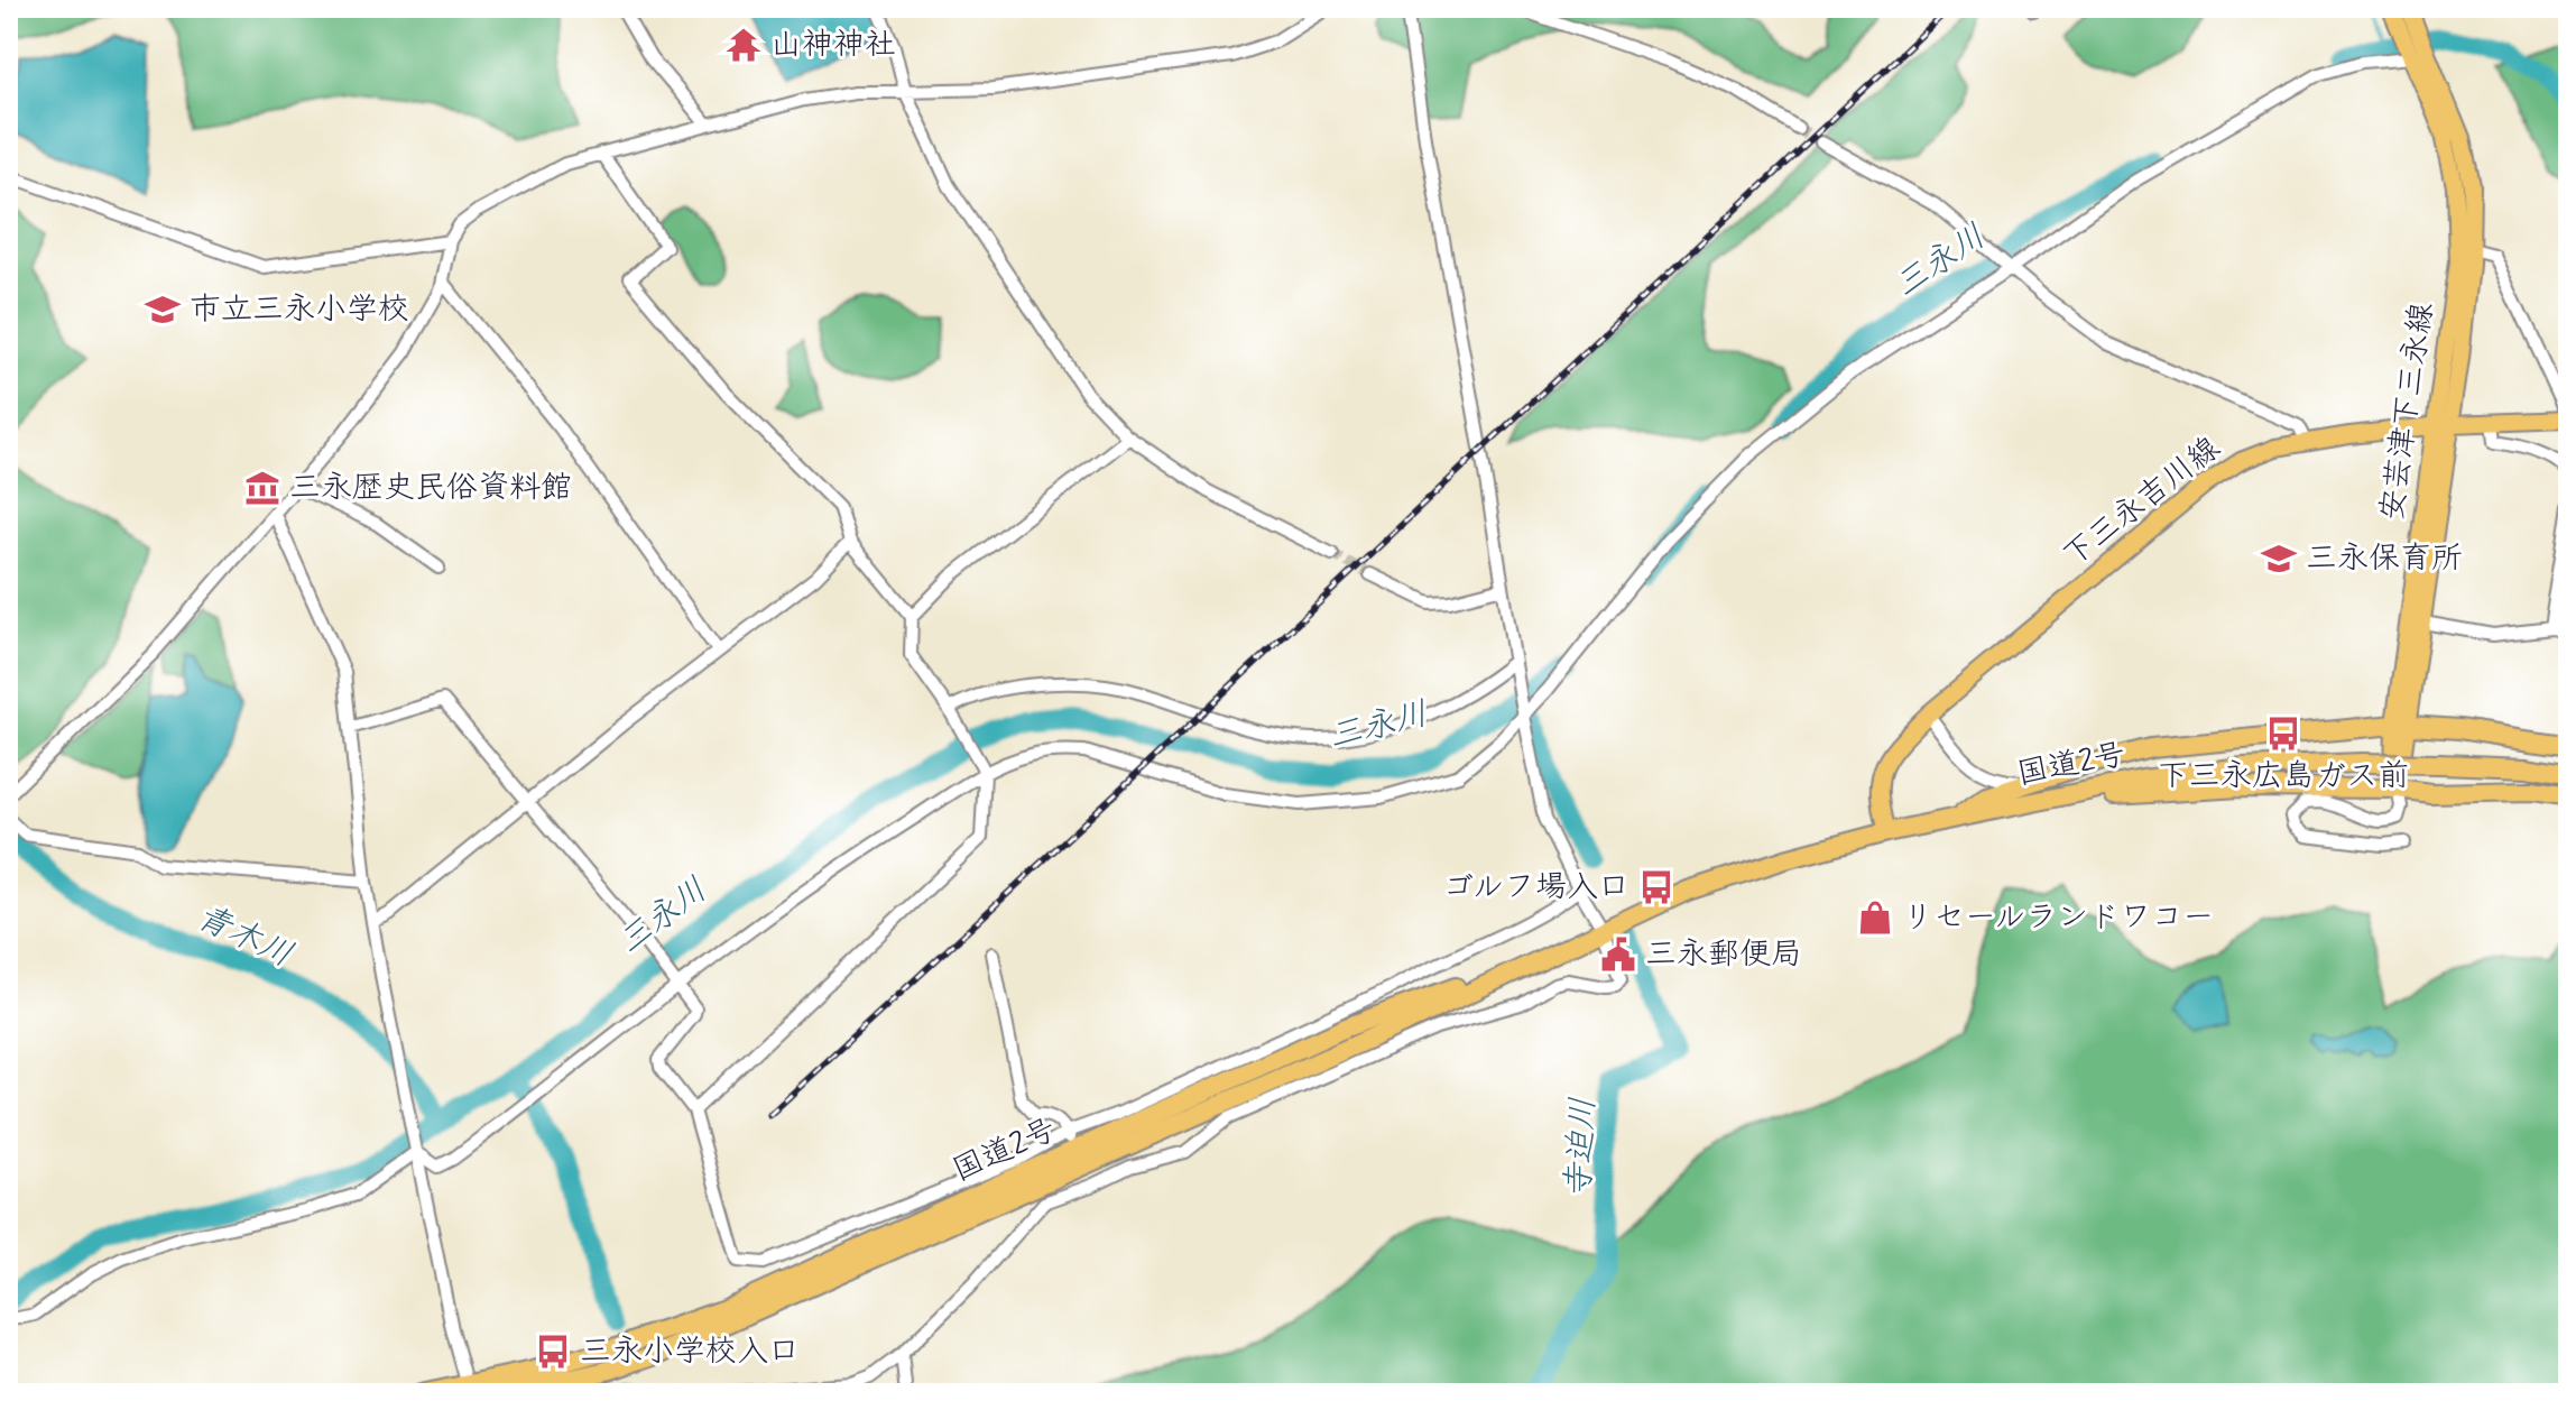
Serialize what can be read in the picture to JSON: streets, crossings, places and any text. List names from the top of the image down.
{
  "streets": {
    "highway": ["国道2号"],
    "main road": ["安芸津下三永線", "下三永吉川線"]
  },
  "crossings": [
    ["安芸津下三永線", "下三永吉川線"],
    ["下三永吉川線", "国道2号"]
  ],
  "water": ["三永川", "青木川", "寺迫川"],
  "places": {
    "temple": ["山神神社"],
    "school or university": ["市立三永小学校", "三永保育所"],
    "museum": ["三永歴史民俗資料館"],
    "bus stop": ["下三永広島ガス前", "ゴルフ場入口", "三永小学校入口"],
    "shop": ["リセールランドワコー"],
    "public building": ["三永郵便局"]
  }
}
